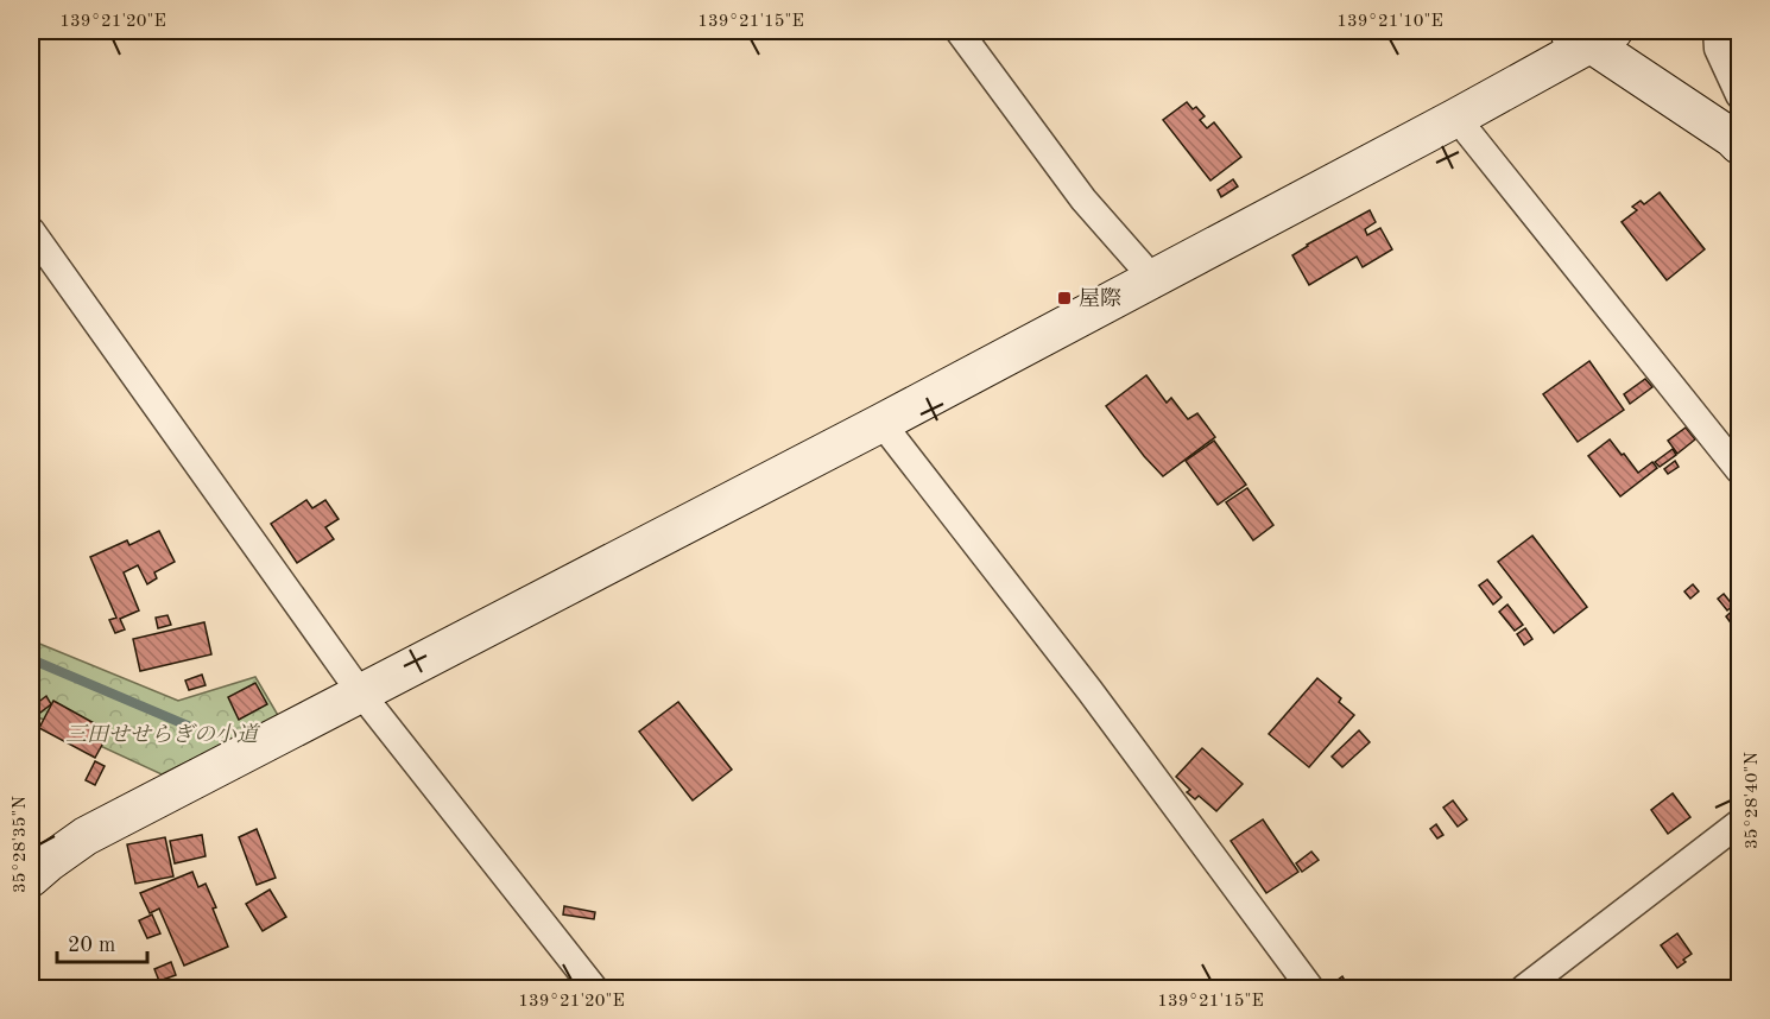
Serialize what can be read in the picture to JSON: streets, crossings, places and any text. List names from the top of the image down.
{
  "parks": ["三田せせらぎの小道"],
  "places": {
    "transit": ["屋際"]
  },
  "scale_bar": "20 m",
  "coordinates": [
    "139°21'20\"E",
    "139°21'15\"E",
    "139°21'10\"E",
    "35°28'40\"N",
    "35°28'35\"N"
  ]
}
